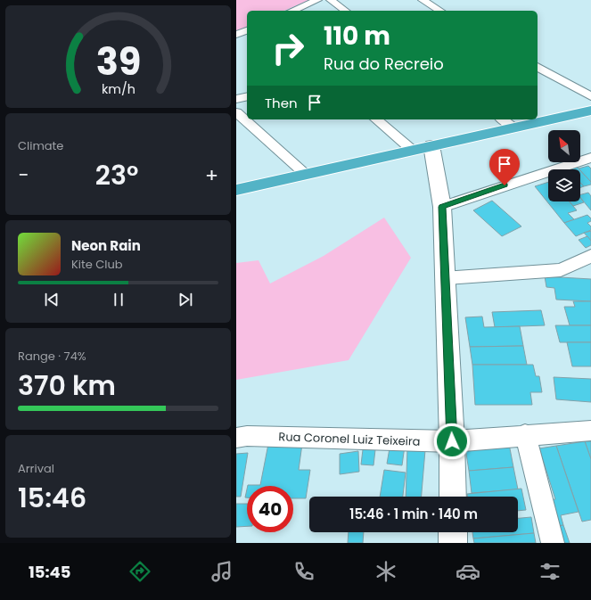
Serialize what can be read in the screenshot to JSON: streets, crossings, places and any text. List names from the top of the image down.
{
  "streets": {
    "street": ["Rua Coronel Luiz Teixeira"]
  },
  "north": "top left",
  "page": {
    "turn": ["110 m", "Rua do Recreio"],
    "then": "Then",
    "tile": [
      "Climate",
      ["Range · 74%", "370 km"],
      ["Arrival", "15:46"]
    ],
    "heat": ["−", "23°", "+"],
    "song": ["Neon Rain", "Kite Club"],
    "limit": "40",
    "trip": "15:46 · 1 min · 140 m",
    "tabs": "15:45",
    "gauge": ["39", "km/h"]
  }
}
